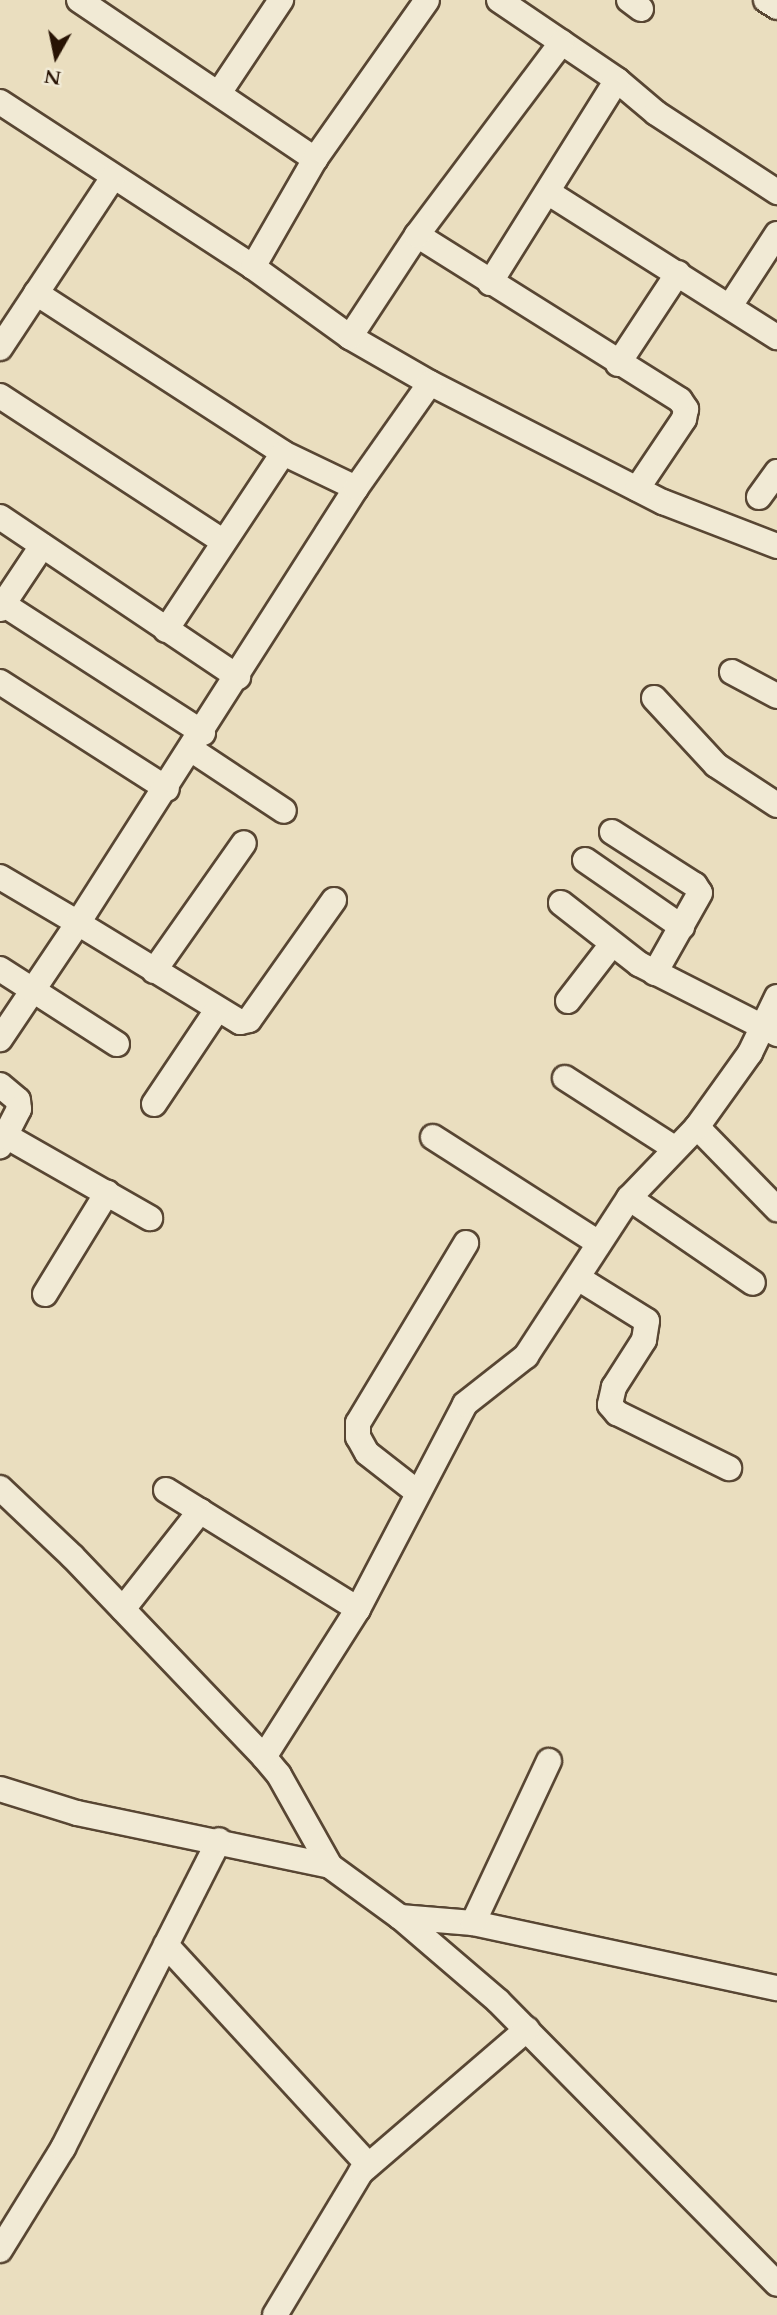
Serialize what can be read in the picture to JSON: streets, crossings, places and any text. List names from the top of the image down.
{
  "north": "bottom"
}
